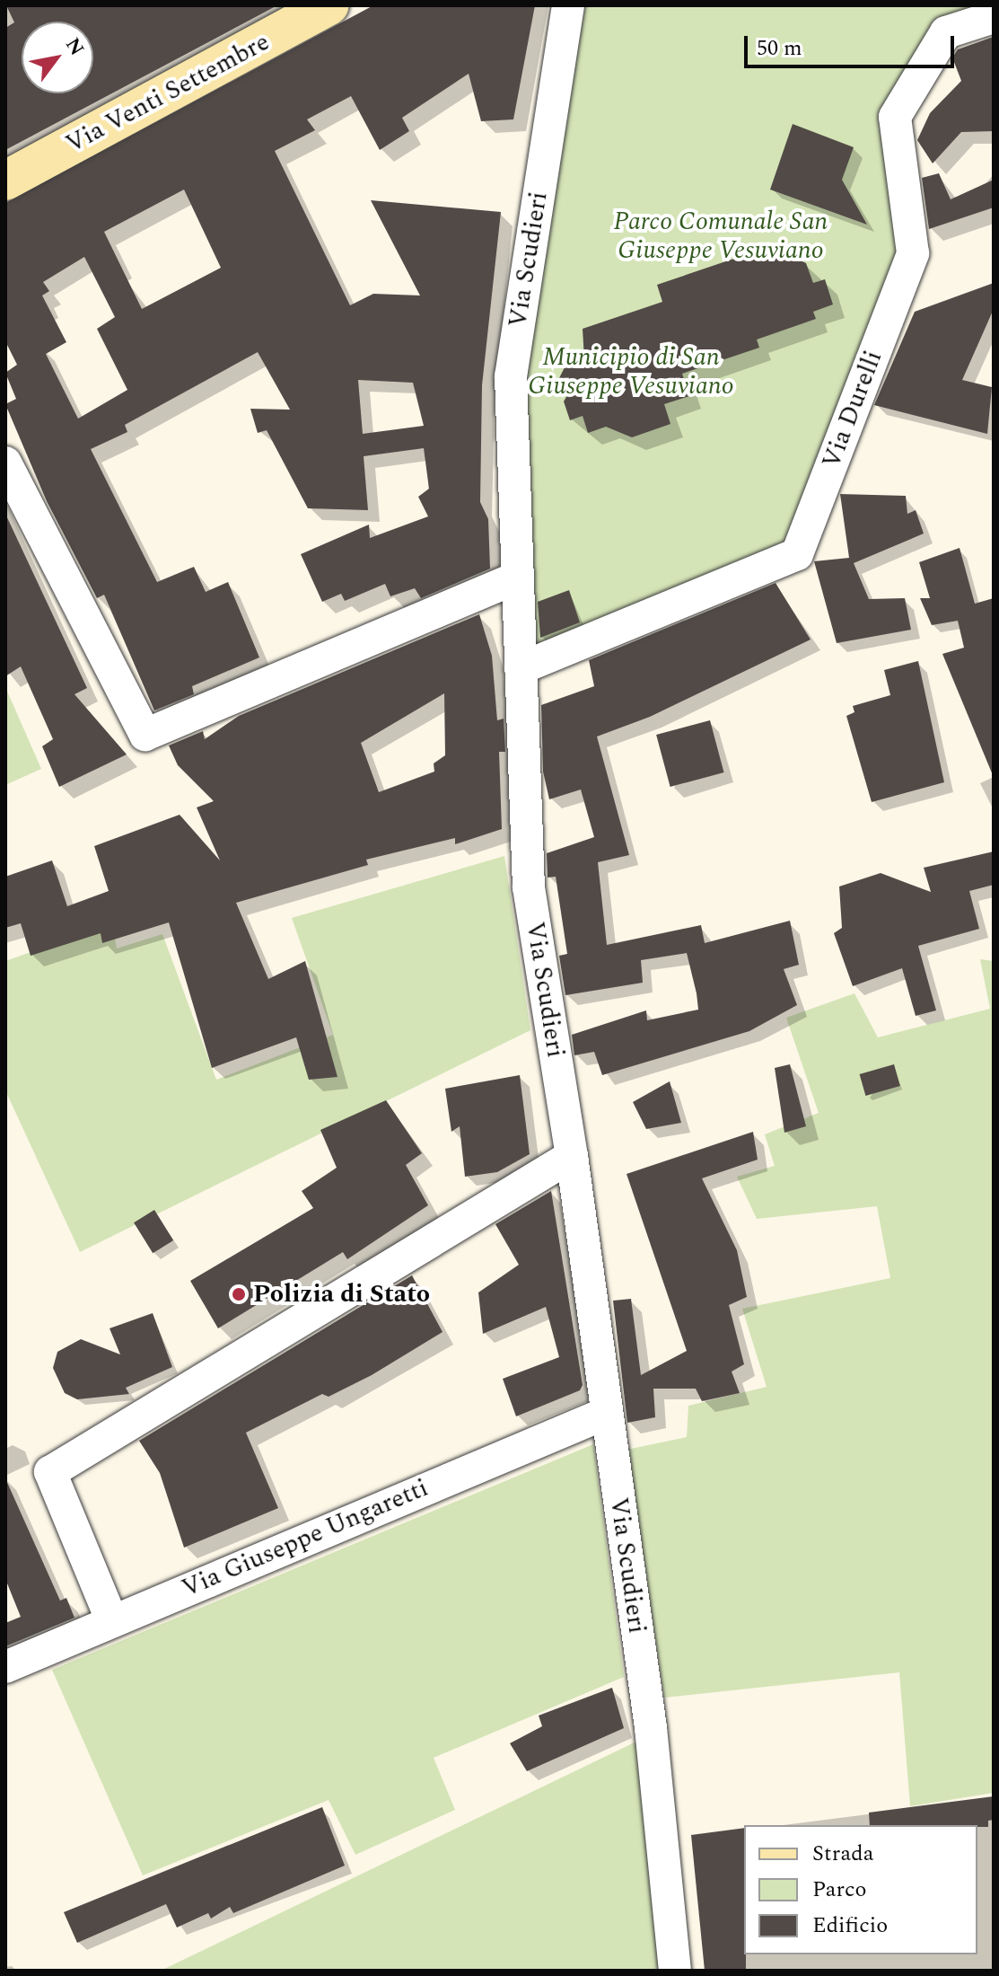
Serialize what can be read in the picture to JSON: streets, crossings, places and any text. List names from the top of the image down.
{
  "streets": {
    "main road": ["Via Venti Settembre"],
    "street": ["Via Scudieri", "Via Durelli", "Via Giuseppe Ungaretti"]
  },
  "crossings": [
    ["Via Scudieri", "Via Durelli"],
    ["Via Scudieri", "Via Giuseppe Ungaretti"]
  ],
  "parks": ["Parco Comunale San Giuseppe Vesuviano", "Municipio di San Giuseppe Vesuviano"],
  "places": ["Polizia di Stato"],
  "legend": ["Strada", "Parco", "Edificio"],
  "scale_bar": "50 m",
  "north": "top right"
}
